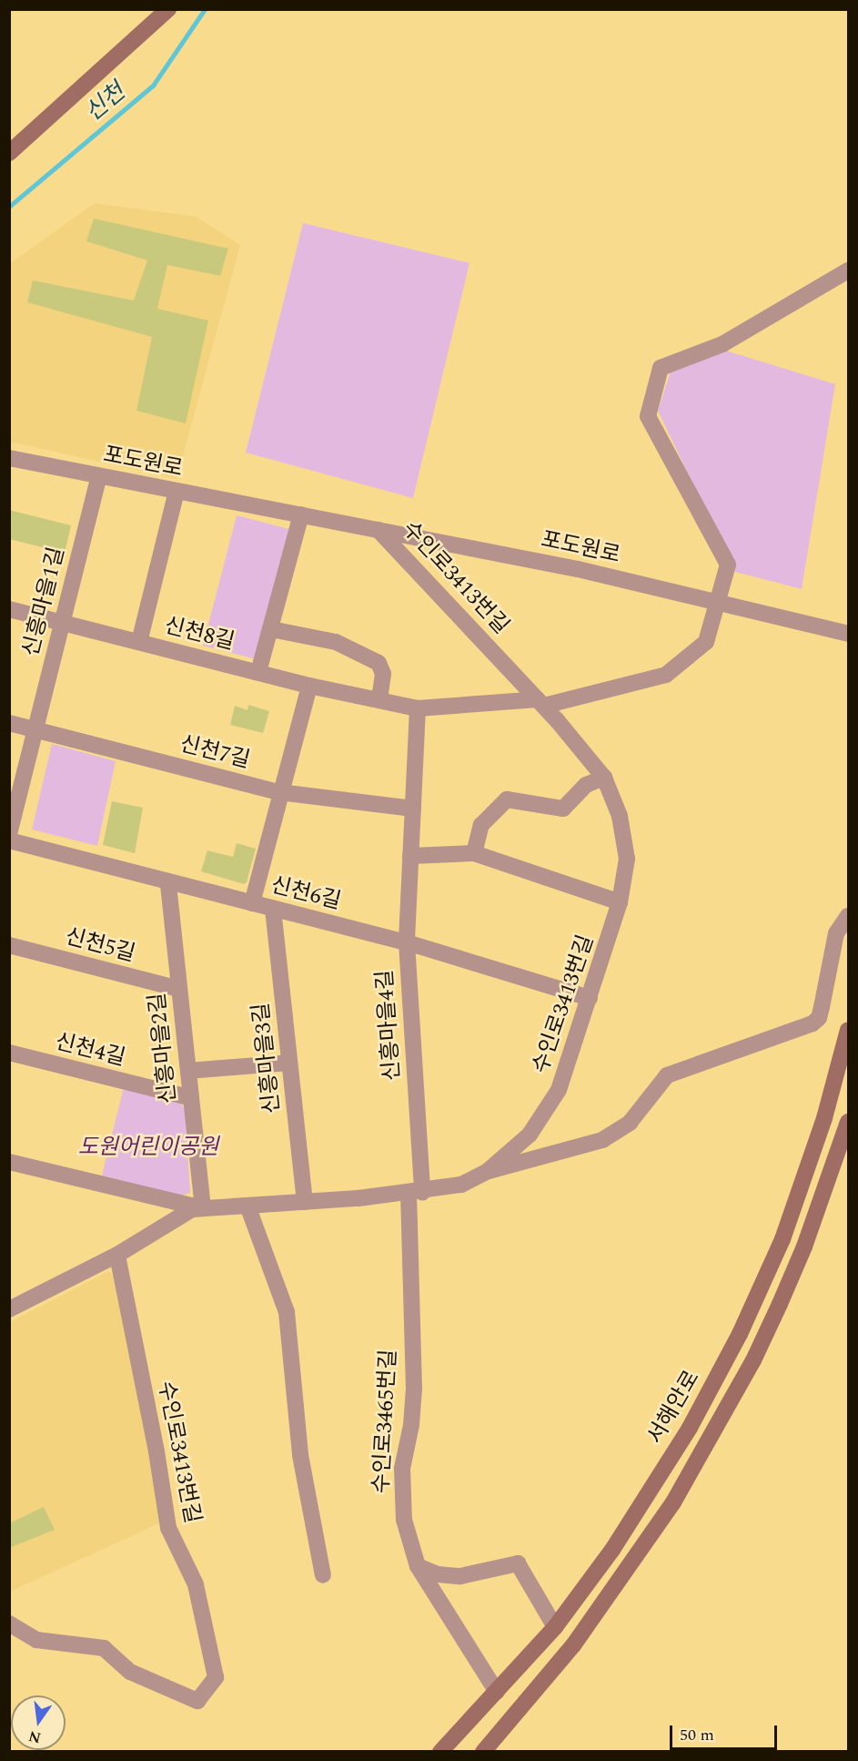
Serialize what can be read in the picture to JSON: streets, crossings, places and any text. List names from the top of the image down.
{
  "streets": {
    "main road": ["서해안로"],
    "street": [
      "포도원로",
      "수인로3413번길",
      "신흥마을1길",
      "신천8길",
      "신천7길",
      "신천6길",
      "신천5길",
      "신흥마을4길",
      "신흥마을2길",
      "신천4길",
      "신흥마을3길",
      "수인로3465번길"
    ]
  },
  "crossings": [
    ["포도원로", "수인로3413번길"],
    ["포도원로", "신흥마을1길"],
    ["수인로3413번길", "신천8길"],
    ["수인로3413번길", "신천6길"],
    ["수인로3413번길", "신흥마을4길"],
    ["수인로3413번길", "신흥마을2길"],
    ["수인로3413번길", "신흥마을3길"],
    ["수인로3413번길", "수인로3465번길"],
    ["신흥마을1길", "신천8길"],
    ["신흥마을1길", "신천7길"],
    ["신천8길", "신흥마을4길"],
    ["신천7길", "신흥마을4길"],
    ["신천6길", "신흥마을4길"],
    ["신천6길", "신흥마을2길"],
    ["신천6길", "신흥마을3길"],
    ["신천5길", "신흥마을2길"],
    ["신흥마을4길", "수인로3465번길"],
    ["신흥마을2길", "신천4길"],
    ["서해안로", "수인로3465번길"]
  ],
  "water": ["신천"],
  "parks": ["도원어린이공원"],
  "scale_bar": "50 m",
  "north": "bottom"
}
